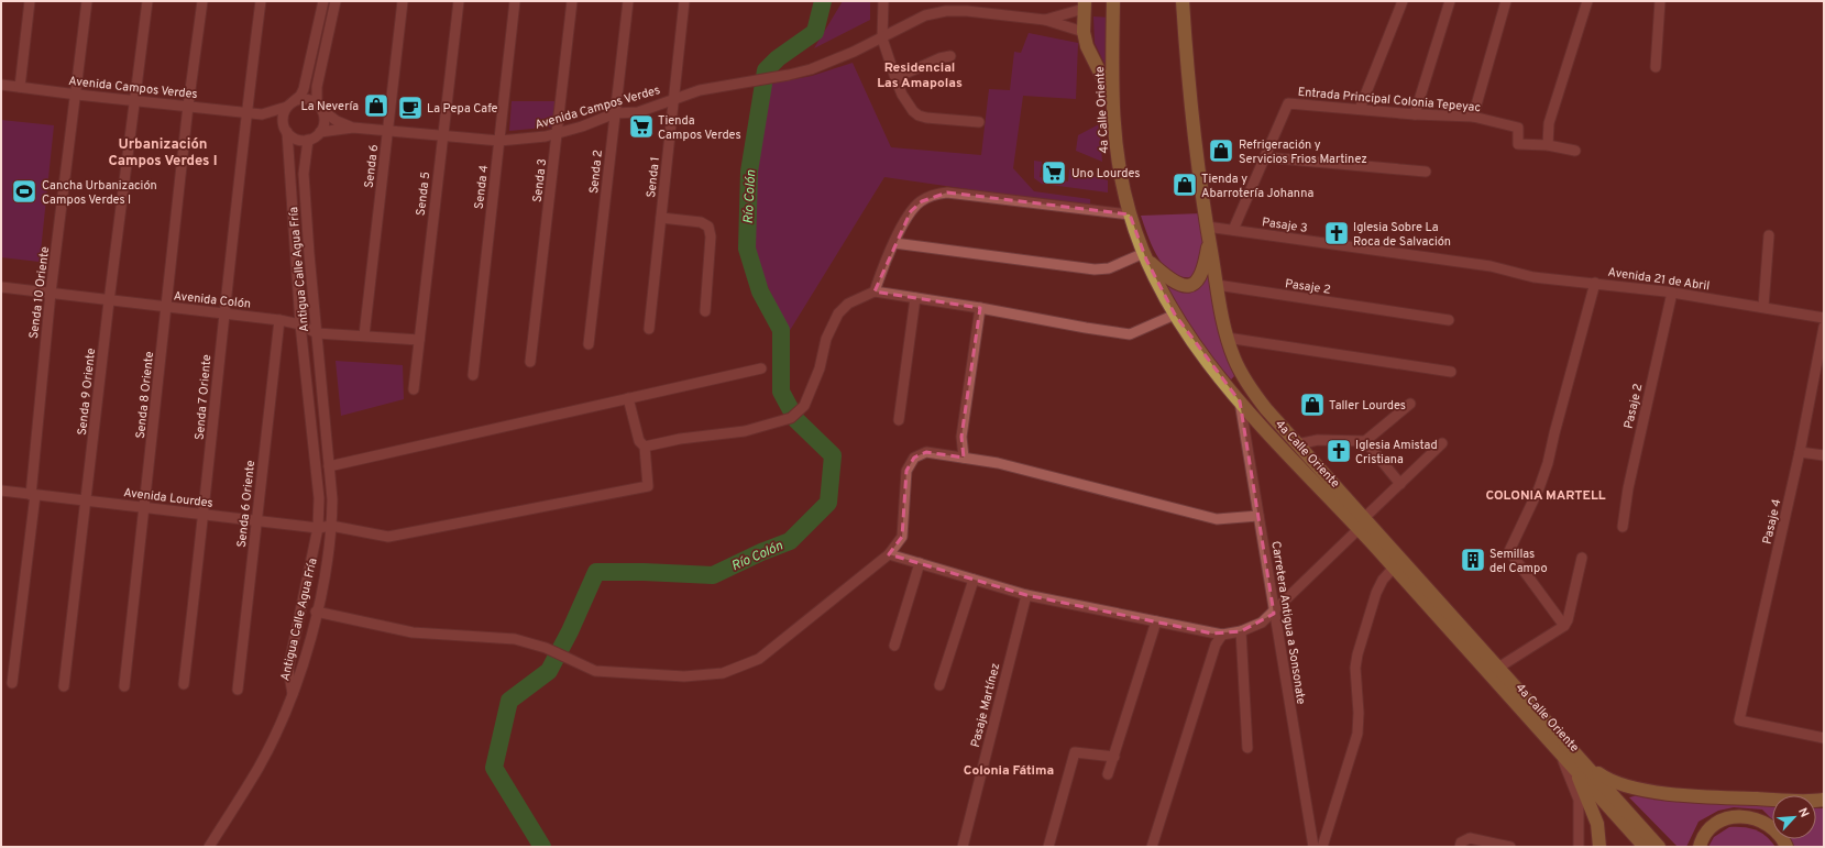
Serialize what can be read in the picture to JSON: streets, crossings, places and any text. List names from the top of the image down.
{
  "streets": {
    "highway": ["4a Calle Oriente"],
    "street": [
      "Avenida Campos Verdes",
      "Entrada Principal Colonia Tepeyac",
      "Senda 6",
      "Senda 2",
      "Senda 1",
      "Senda 3",
      "Senda 4",
      "Senda 5",
      "Pasaje 3",
      "Antigua Calle Agua Fría",
      "Avenida 21 de Abril",
      "Pasaje 2",
      "Senda 10 Oriente",
      "Avenida Colón",
      "Senda 9 Oriente",
      "Senda 8 Oriente",
      "Senda 7 Oriente",
      "Avenida Lourdes",
      "Senda 6 Oriente",
      "Pasaje 4",
      "Carretera Antigua a Sonsonate",
      "Pasaje Martínez"
    ]
  },
  "crossings": [
    ["Avenida Campos Verdes", "Senda 6"],
    ["Avenida Campos Verdes", "Senda 2"],
    ["Avenida Campos Verdes", "Senda 1"],
    ["Avenida Campos Verdes", "Senda 3"],
    ["Avenida Campos Verdes", "Senda 4"],
    ["Avenida Campos Verdes", "Senda 5"],
    ["Avenida Campos Verdes", "Antigua Calle Agua Fría"],
    ["Avenida Campos Verdes", "Senda 10 Oriente"],
    ["Avenida Campos Verdes", "Senda 9 Oriente"],
    ["Avenida Campos Verdes", "Senda 8 Oriente"],
    ["Avenida Campos Verdes", "Senda 7 Oriente"],
    ["4a Calle Oriente", "Pasaje 3"],
    ["4a Calle Oriente", "Pasaje 2"],
    ["4a Calle Oriente", "Carretera Antigua a Sonsonate"],
    ["Senda 6", "Avenida Colón"],
    ["Senda 5", "Avenida Colón"],
    ["Pasaje 3", "Avenida 21 de Abril"],
    ["Antigua Calle Agua Fría", "Avenida Colón"],
    ["Antigua Calle Agua Fría", "Avenida Lourdes"],
    ["Avenida 21 de Abril", "Pasaje 2"],
    ["Senda 10 Oriente", "Avenida Colón"],
    ["Senda 10 Oriente", "Avenida Lourdes"],
    ["Avenida Colón", "Senda 9 Oriente"],
    ["Avenida Colón", "Senda 8 Oriente"],
    ["Avenida Colón", "Senda 7 Oriente"],
    ["Avenida Colón", "Senda 6 Oriente"],
    ["Senda 9 Oriente", "Avenida Lourdes"],
    ["Senda 8 Oriente", "Avenida Lourdes"],
    ["Senda 7 Oriente", "Avenida Lourdes"],
    ["Avenida Lourdes", "Senda 6 Oriente"]
  ],
  "districts": [
    "Residencial Las Amapolas",
    "Urbanización Campos Verdes I",
    "COLONIA MARTELL",
    "Colonia Fátima"
  ],
  "water": ["Río Colón"],
  "places": {
    "shop": [
      "La Nevería",
      "Refrigeración y Servicios Frios Martinez",
      "Tienda y Abarrotería Johanna",
      "Taller Lourdes"
    ],
    "cafe": ["La Pepa Cafe"],
    "supermarket": ["Tienda Campos Verdes", "Uno Lourdes"],
    "sports": ["Cancha Urbanización Campos Verdes I"],
    "church": ["Iglesia Sobre La Roca de Salvación", "Iglesia Amistad Cristiana"],
    "building": ["Semillas del Campo"]
  },
  "north": "top right"
}
